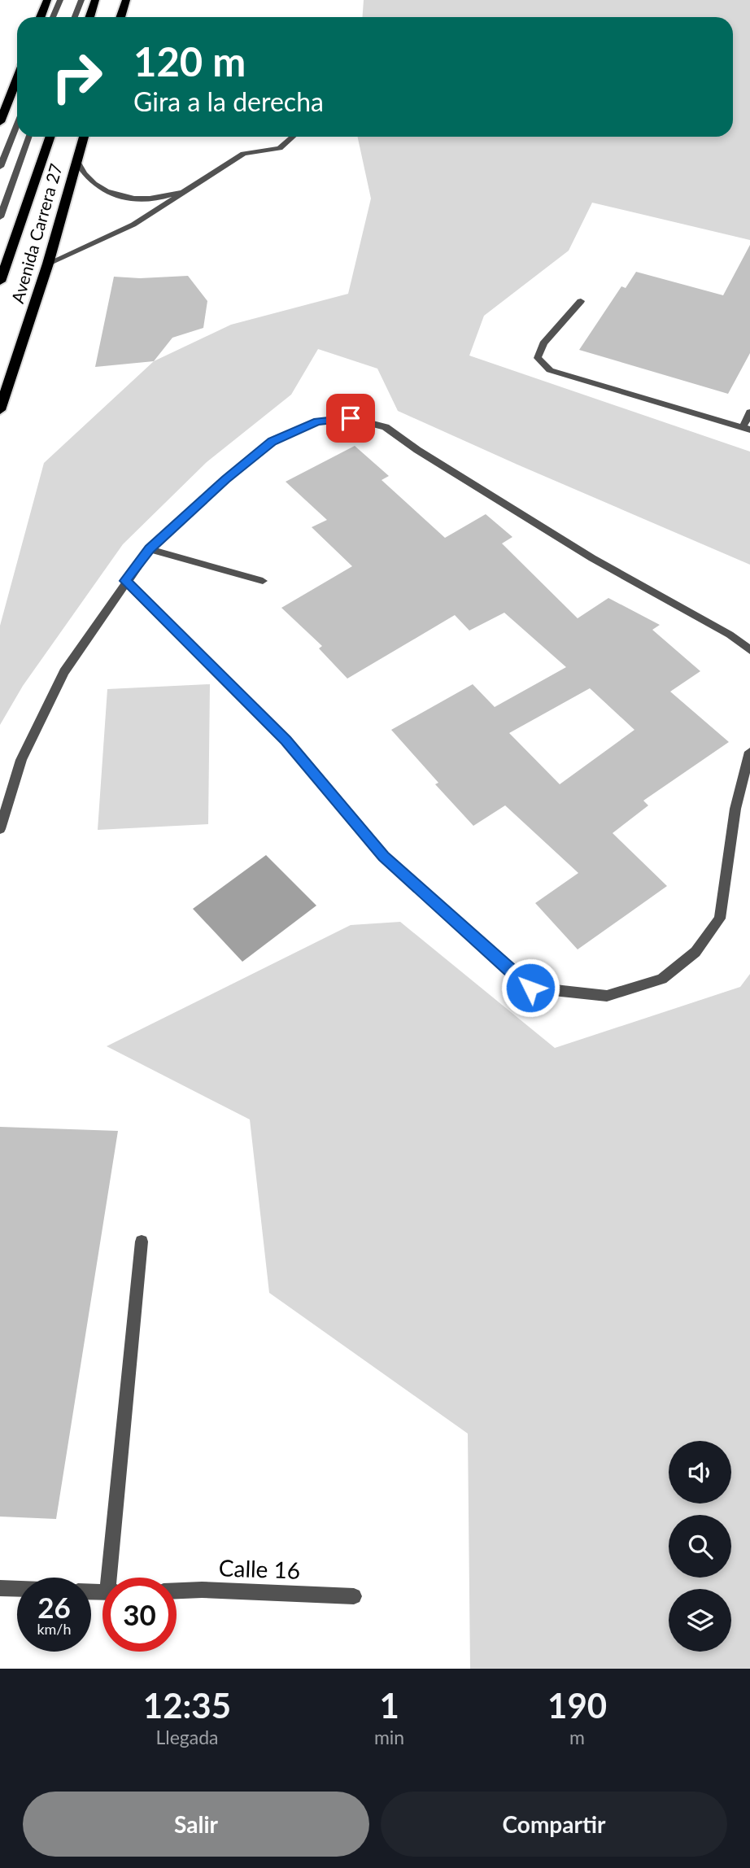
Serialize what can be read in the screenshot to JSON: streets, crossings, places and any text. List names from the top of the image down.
{
  "streets": {
    "highway": ["Avenida Carrera 27"],
    "street": ["Calle 16"]
  },
  "page": {
    "turn": ["120 m", "Gira a la derecha"],
    "speed": "26 km/h",
    "limit": "30",
    "eta": [
      "12:35",
      "Llegada",
      "1",
      "min",
      "190",
      "m"
    ],
    "buttons": ["Salir", "Compartir"]
  }
}
